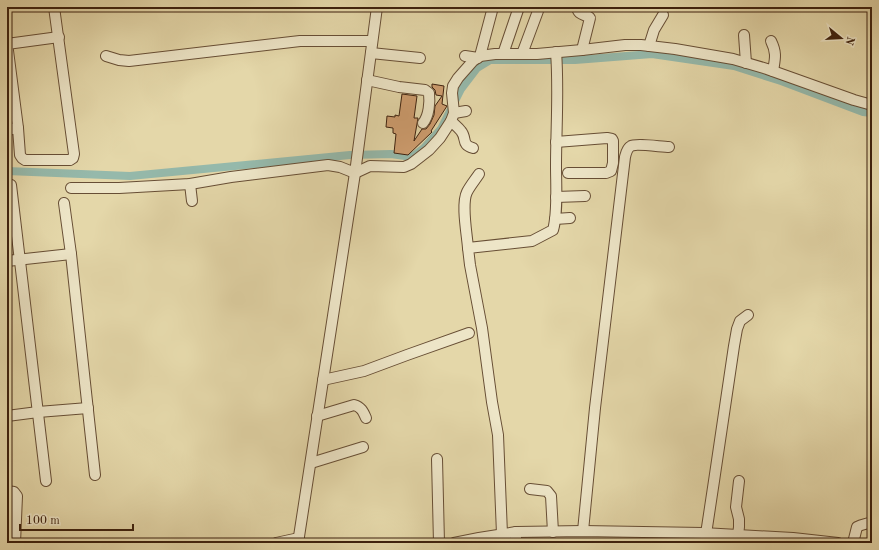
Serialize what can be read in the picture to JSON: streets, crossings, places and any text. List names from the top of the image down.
{
  "scale_bar": "100 m",
  "north": "right"
}
